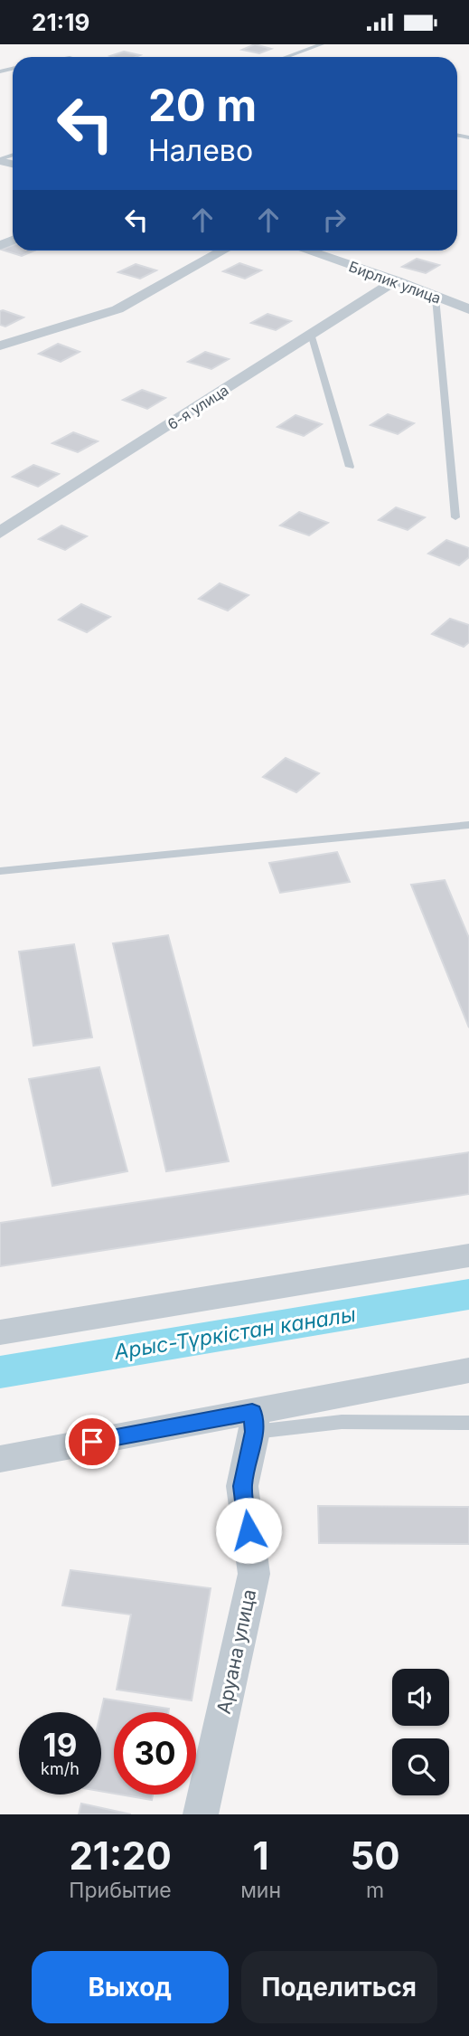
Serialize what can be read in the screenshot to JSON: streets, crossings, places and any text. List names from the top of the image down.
{
  "streets": {
    "street": ["Бирлик улица", "6-я улица", "Аруана улица"]
  },
  "crossings": [
    ["Бирлик улица", "6-я улица"]
  ],
  "water": ["Арыс-Түркістан каналы"],
  "page": {
    "status": "21:19",
    "turn": ["20 m", "Налево"],
    "speed": "19 km/h",
    "limit": "30",
    "eta": [
      "21:20",
      "Прибытие",
      "1",
      "мин",
      "50",
      "m"
    ],
    "buttons": ["Выход", "Поделиться"]
  }
}
